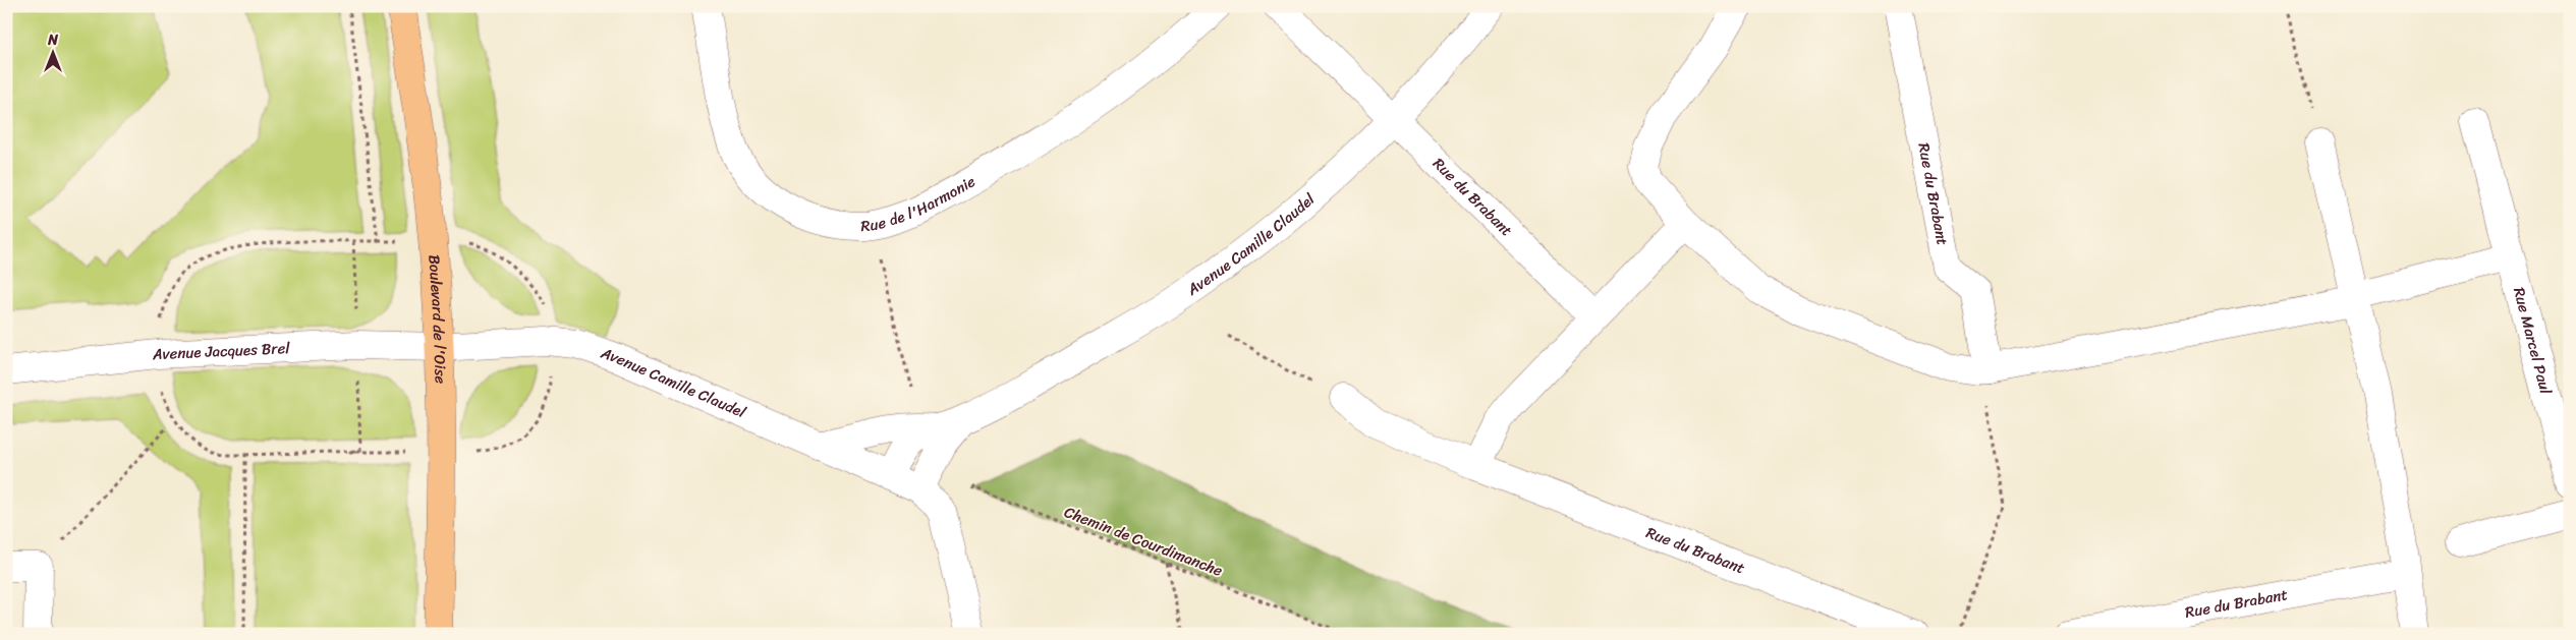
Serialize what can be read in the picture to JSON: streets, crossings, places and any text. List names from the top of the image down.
{
  "streets": {
    "main road": ["Boulevard de l'Oise"],
    "street": [
      "Rue du Brabant",
      "Rue de l'Harmonie",
      "Avenue Camille Claudel",
      "Rue Marcel Paul",
      "Avenue Jacques Brel"
    ],
    "path": ["Chemin de Courdimanche"]
  },
  "crossings": [
    ["Rue du Brabant", "Avenue Camille Claudel"],
    ["Avenue Camille Claudel", "Boulevard de l'Oise"],
    ["Avenue Camille Claudel", "Avenue Jacques Brel"],
    ["Boulevard de l'Oise", "Avenue Jacques Brel"]
  ],
  "north": "top"
}
